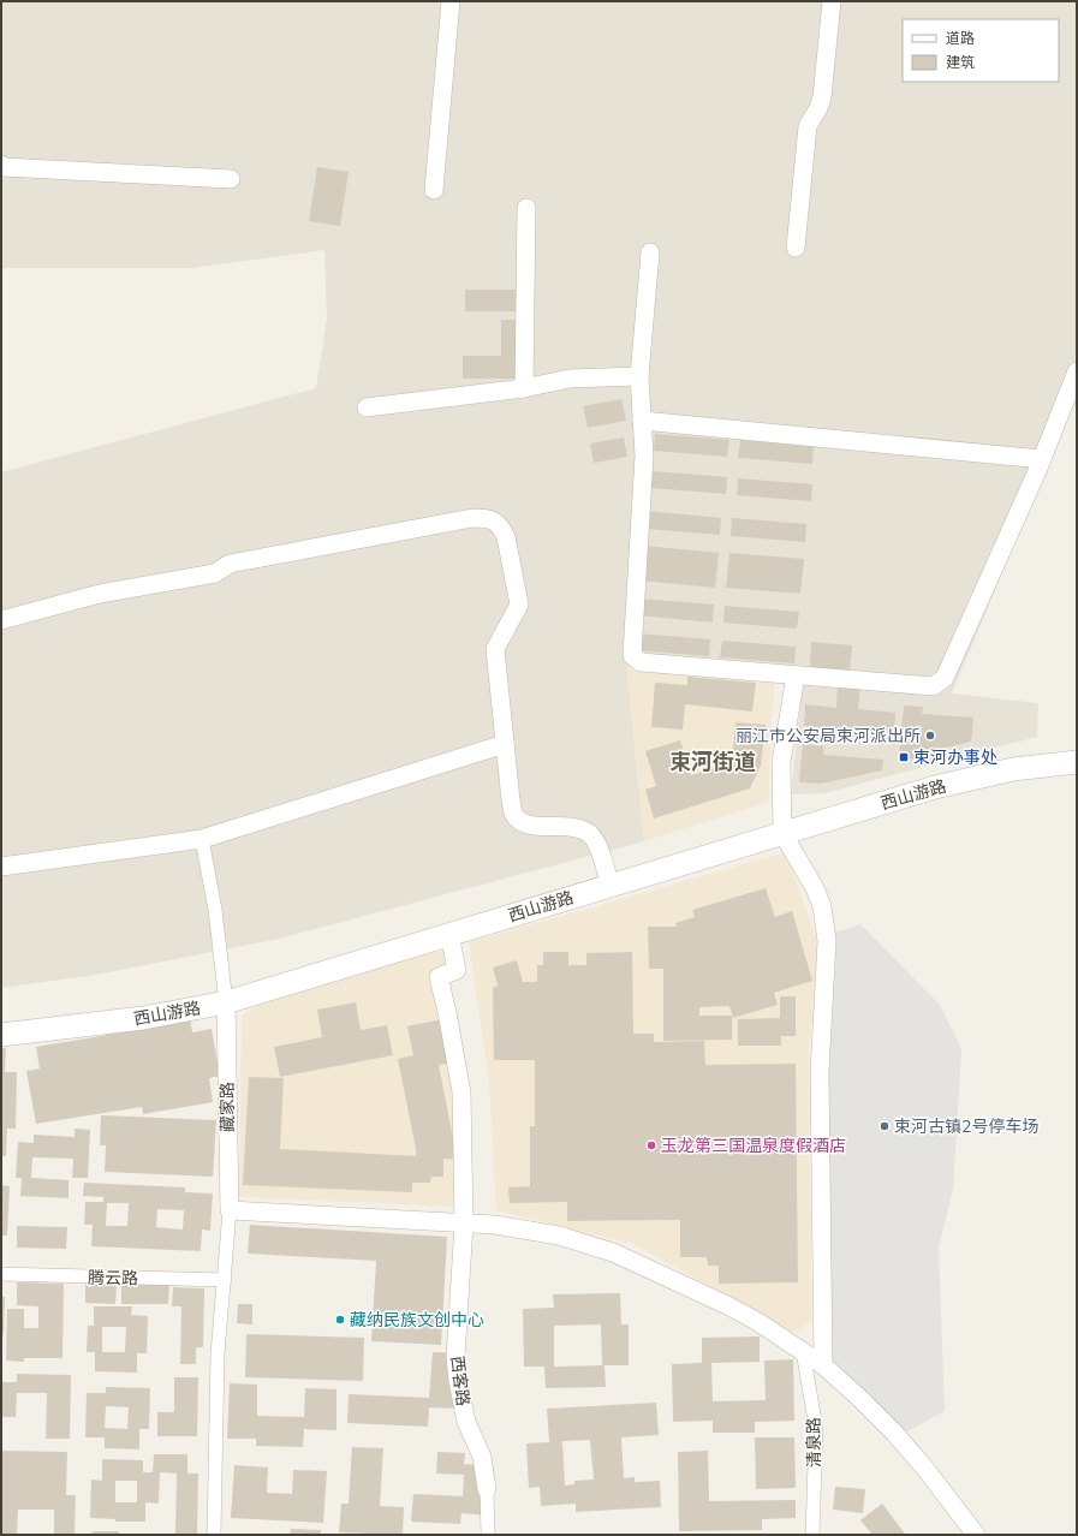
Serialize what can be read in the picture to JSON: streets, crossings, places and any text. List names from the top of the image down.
{
  "streets": {
    "street": [
      "西山游路",
      "藏家路",
      "腾云路",
      "西客路",
      "清泉路"
    ]
  },
  "crossings": [
    ["西山游路", "藏家路"],
    ["西山游路", "西客路"]
  ],
  "districts": ["束河街道"],
  "places": {
    "other": [
      "丽江市公安局束河派出所",
      "束河古镇2号停车场",
      "玉龙第三国温泉度假酒店",
      "藏纳民族文创中心"
    ],
    "transit": ["束河办事处"]
  },
  "legend": ["道路", "建筑"]
}
